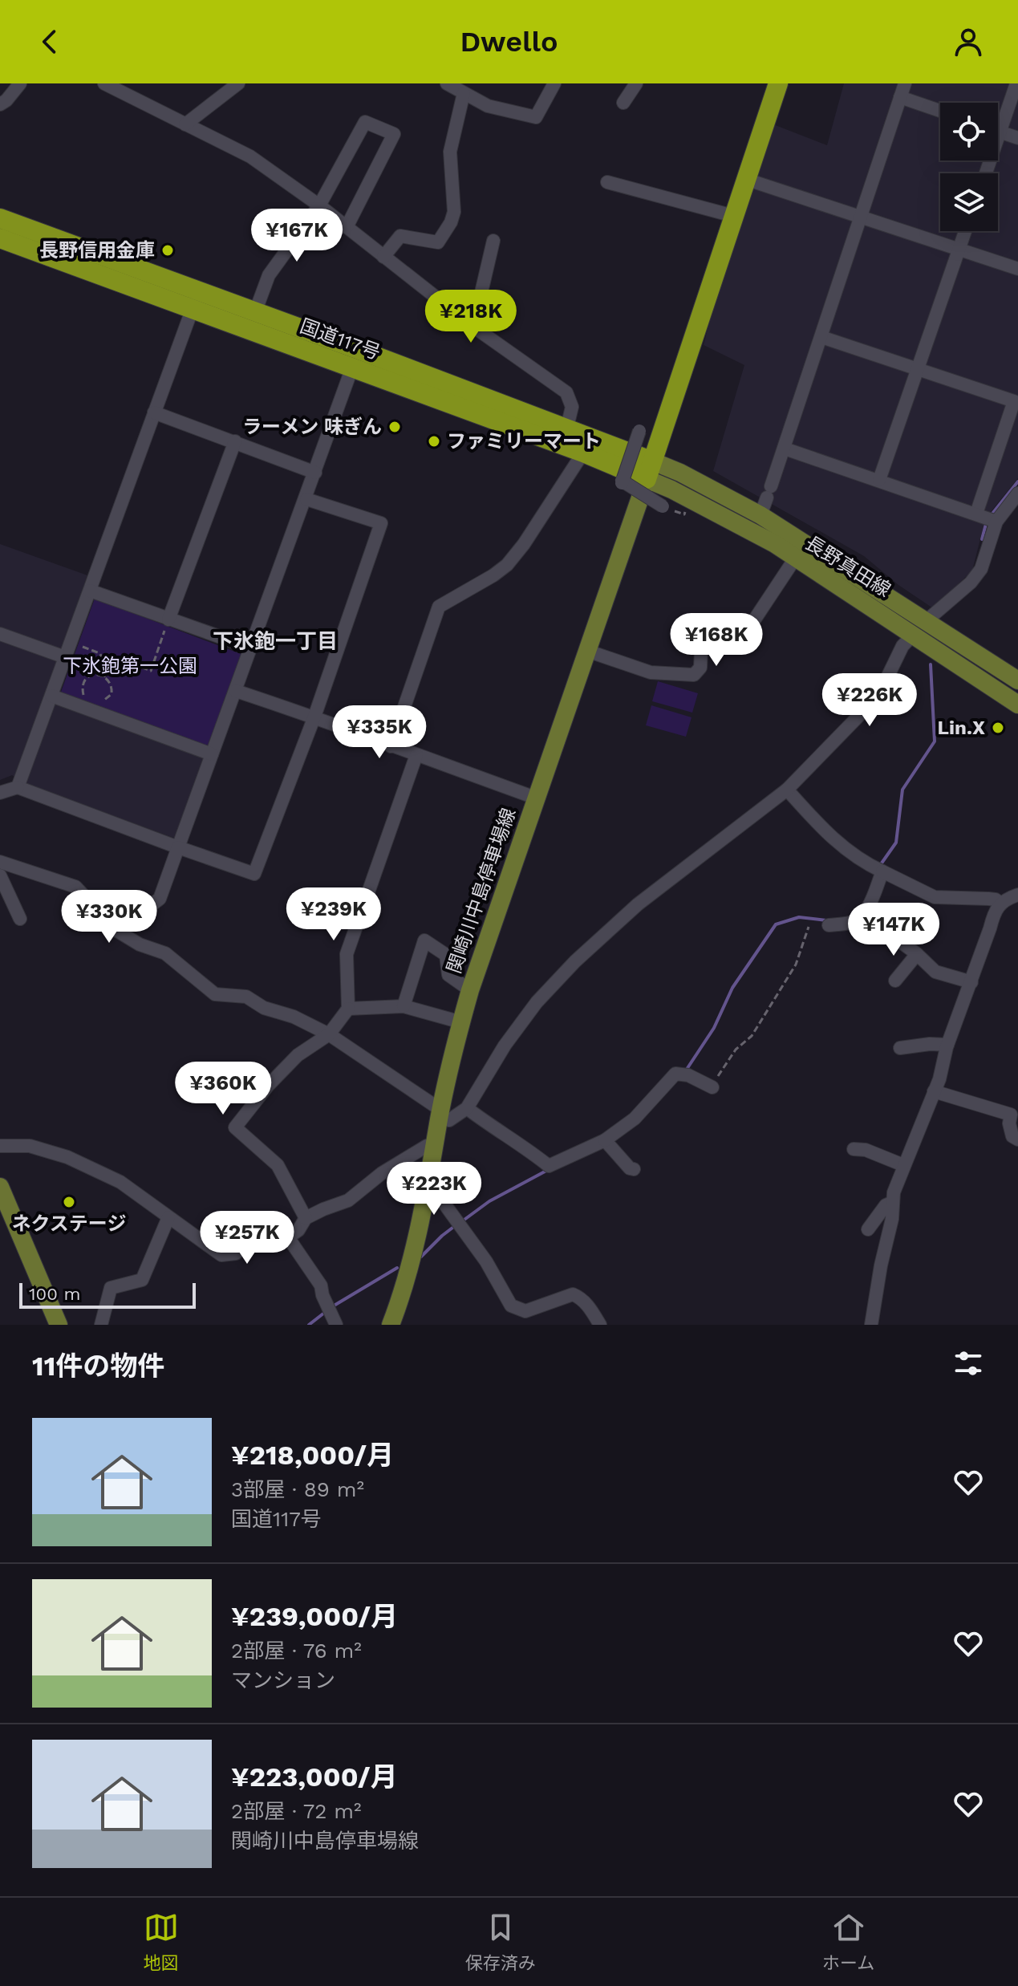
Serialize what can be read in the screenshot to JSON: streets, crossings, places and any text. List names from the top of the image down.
{
  "streets": {
    "highway": ["国道117号"],
    "main road": ["長野真田線", "関崎川中島停車場線"]
  },
  "crossings": [
    ["国道117号", "長野真田線"],
    ["国道117号", "関崎川中島停車場線"],
    ["長野真田線", "関崎川中島停車場線"]
  ],
  "districts": ["下氷鉋一丁目"],
  "parks": ["下氷鉋第一公園"],
  "places": [
    "長野信用金庫",
    "ラーメン 味ぎん",
    "ファミリーマート",
    "Lin.X",
    "ネクステージ"
  ],
  "scale_bar": "100 m",
  "page": {
    "header": "Dwello",
    "price": [
      "¥167K",
      "¥218K",
      "¥168K",
      "¥226K",
      "¥335K",
      "¥239K",
      "¥330K",
      "¥147K",
      "¥360K",
      "¥223K",
      "¥257K"
    ],
    "scale": "100 m",
    "heading": "11件の物件",
    "list": [
      {
        "name": "¥218,000/月",
        "note": "3部屋 · 89 m² · 国道117号"
      },
      {
        "name": "¥239,000/月",
        "note": "2部屋 · 76 m² · マンション"
      },
      {
        "name": "¥223,000/月",
        "note": "2部屋 · 72 m² · 関崎川中島停車場線"
      }
    ],
    "tabs": ["地図", "保存済み", "ホーム"]
  }
}
